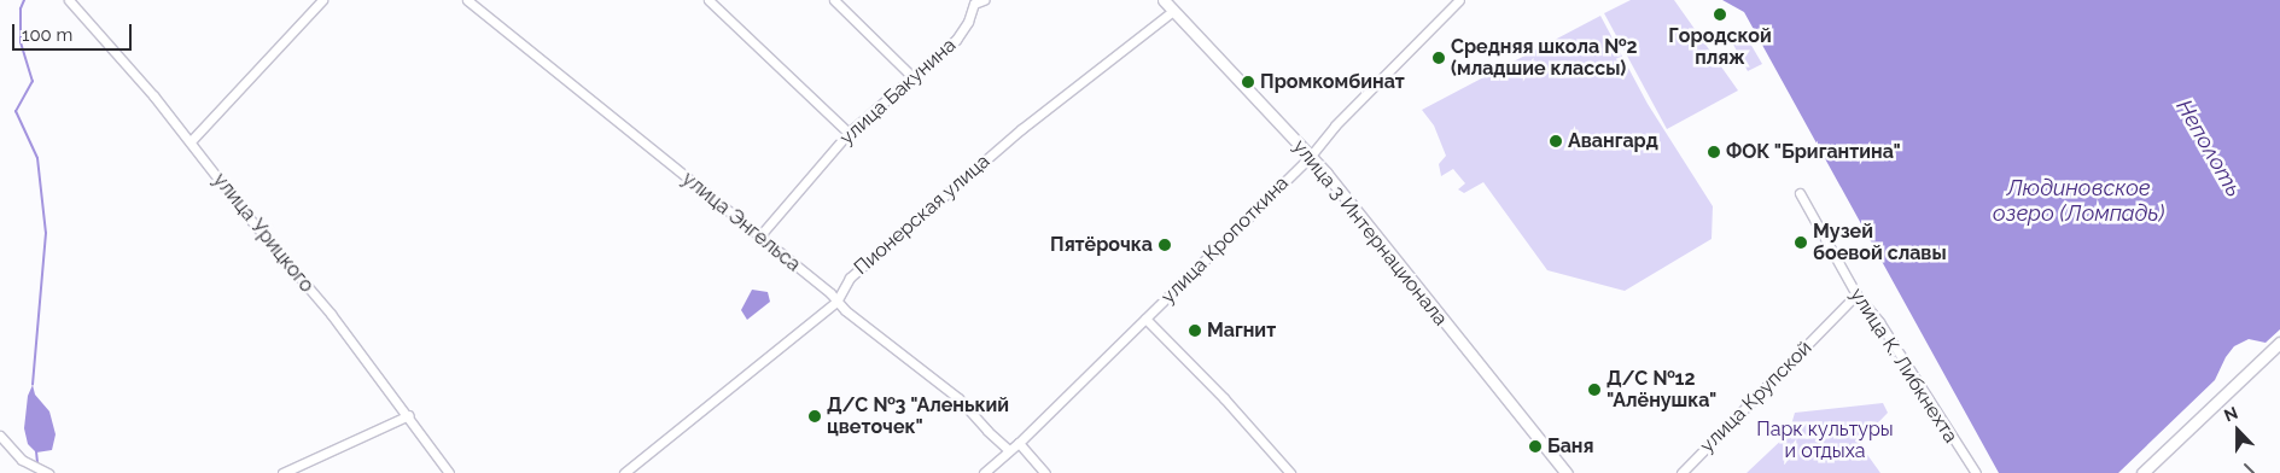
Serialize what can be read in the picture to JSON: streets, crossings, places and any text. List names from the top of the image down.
{
  "streets": {
    "street": [
      "улица Бакунина",
      "Пионерская улица",
      "улица Энгельса",
      "улица Урицкого",
      "улица 3 Интернационала",
      "улица Кропоткина",
      "улица К. Либкнехта",
      "улица Крупской"
    ]
  },
  "crossings": [
    ["улица Бакунина", "улица Энгельса"],
    ["Пионерская улица", "улица Энгельса"],
    ["Пионерская улица", "улица 3 Интернационала"],
    ["улица Энгельса", "улица Кропоткина"],
    ["улица 3 Интернационала", "улица Кропоткина"],
    ["улица К. Либкнехта", "улица Крупской"]
  ],
  "water": ["Неполоть", "Людиновское озеро (Ломпадь)"],
  "parks": ["Парк культуры и отдыха"],
  "places": [
    "Городской пляж",
    "Средняя школа №2 (младшие классы)",
    "Промкомбинат",
    "Авангард",
    "ФОК \"Бригантина\"",
    "Музей боевой славы",
    "Пятёрочка",
    "Магнит",
    "Д/С №12 \"Алёнушка\"",
    "Д/С №3 \"Аленький цветочек\"",
    "Баня"
  ],
  "scale_bar": "100 m",
  "north": "top"
}
